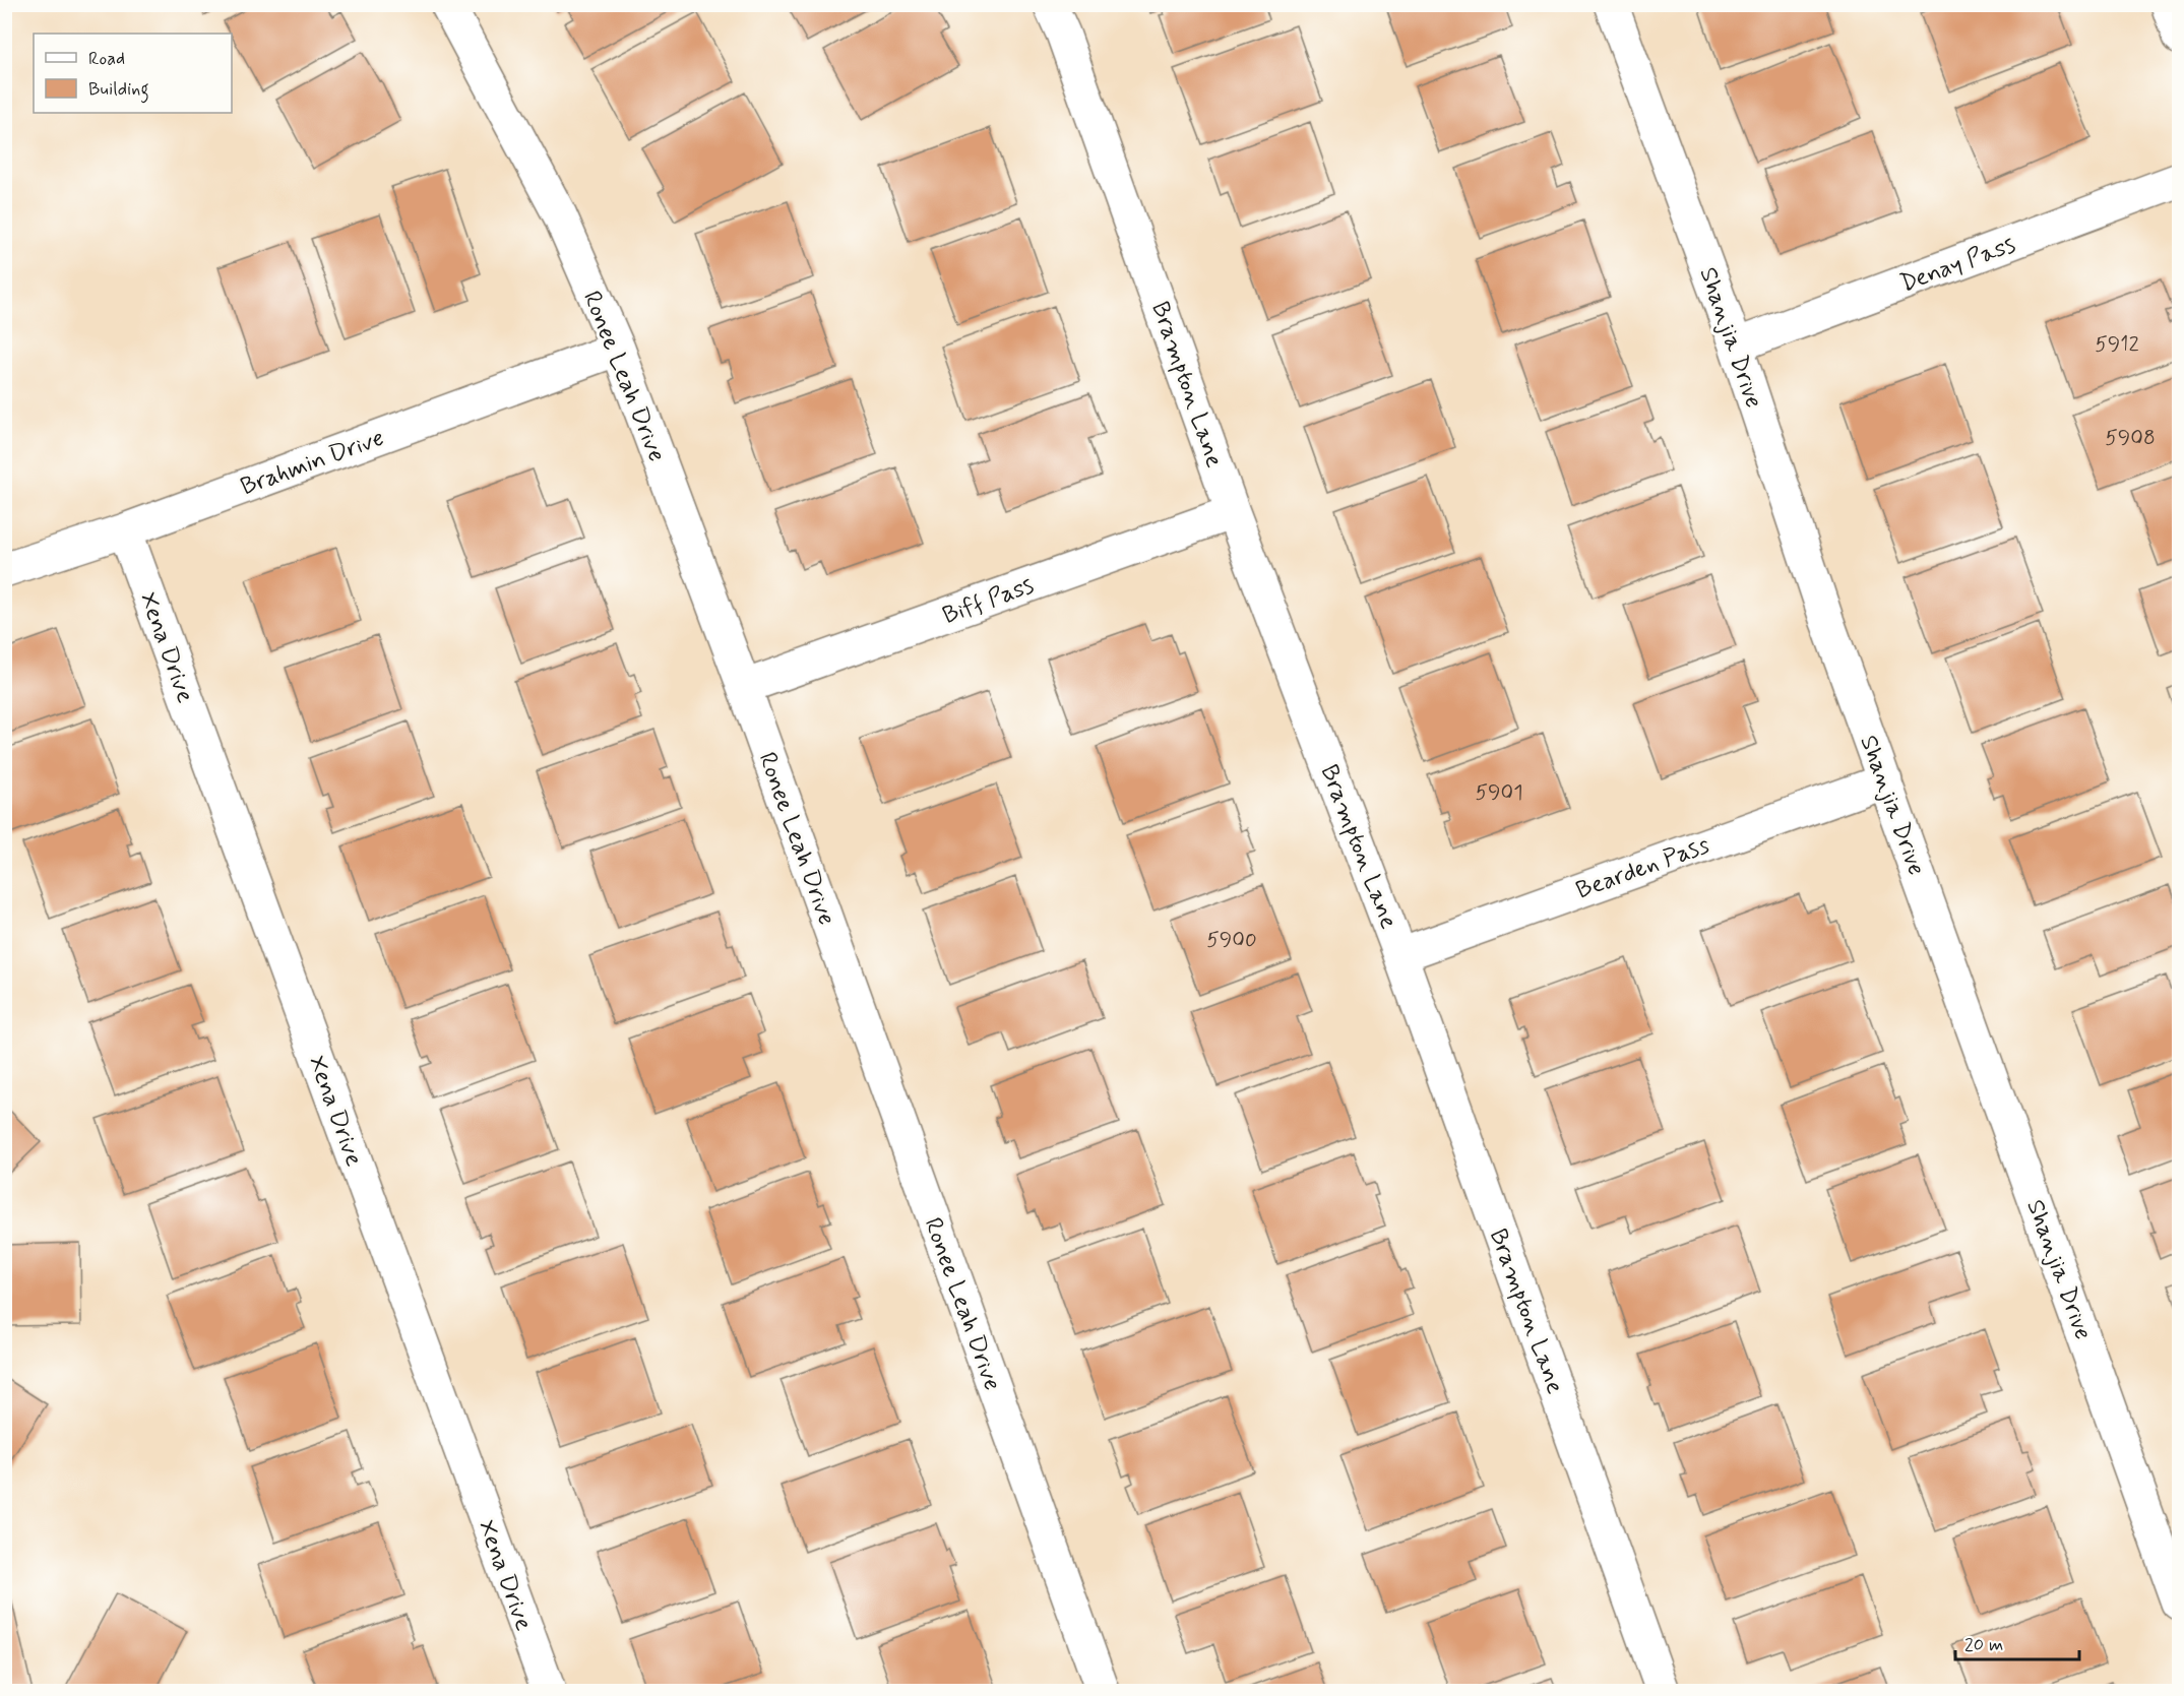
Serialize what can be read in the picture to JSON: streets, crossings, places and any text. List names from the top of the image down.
{
  "streets": {
    "street": [
      "Denay Pass",
      "Shanjia Drive",
      "Ronee Leah Drive",
      "Brampton Lane",
      "Brahmin Drive",
      "Biff Pass",
      "Xena Drive",
      "Bearden Pass"
    ]
  },
  "crossings": [
    ["Denay Pass", "Shanjia Drive"],
    ["Shanjia Drive", "Bearden Pass"],
    ["Ronee Leah Drive", "Brahmin Drive"],
    ["Ronee Leah Drive", "Biff Pass"],
    ["Brampton Lane", "Biff Pass"],
    ["Brampton Lane", "Bearden Pass"],
    ["Brahmin Drive", "Xena Drive"]
  ],
  "house_numbers": [
    "5912",
    "5908",
    "5901",
    "5900"
  ],
  "legend": ["Road", "Building"],
  "scale_bar": "20 m"
}
